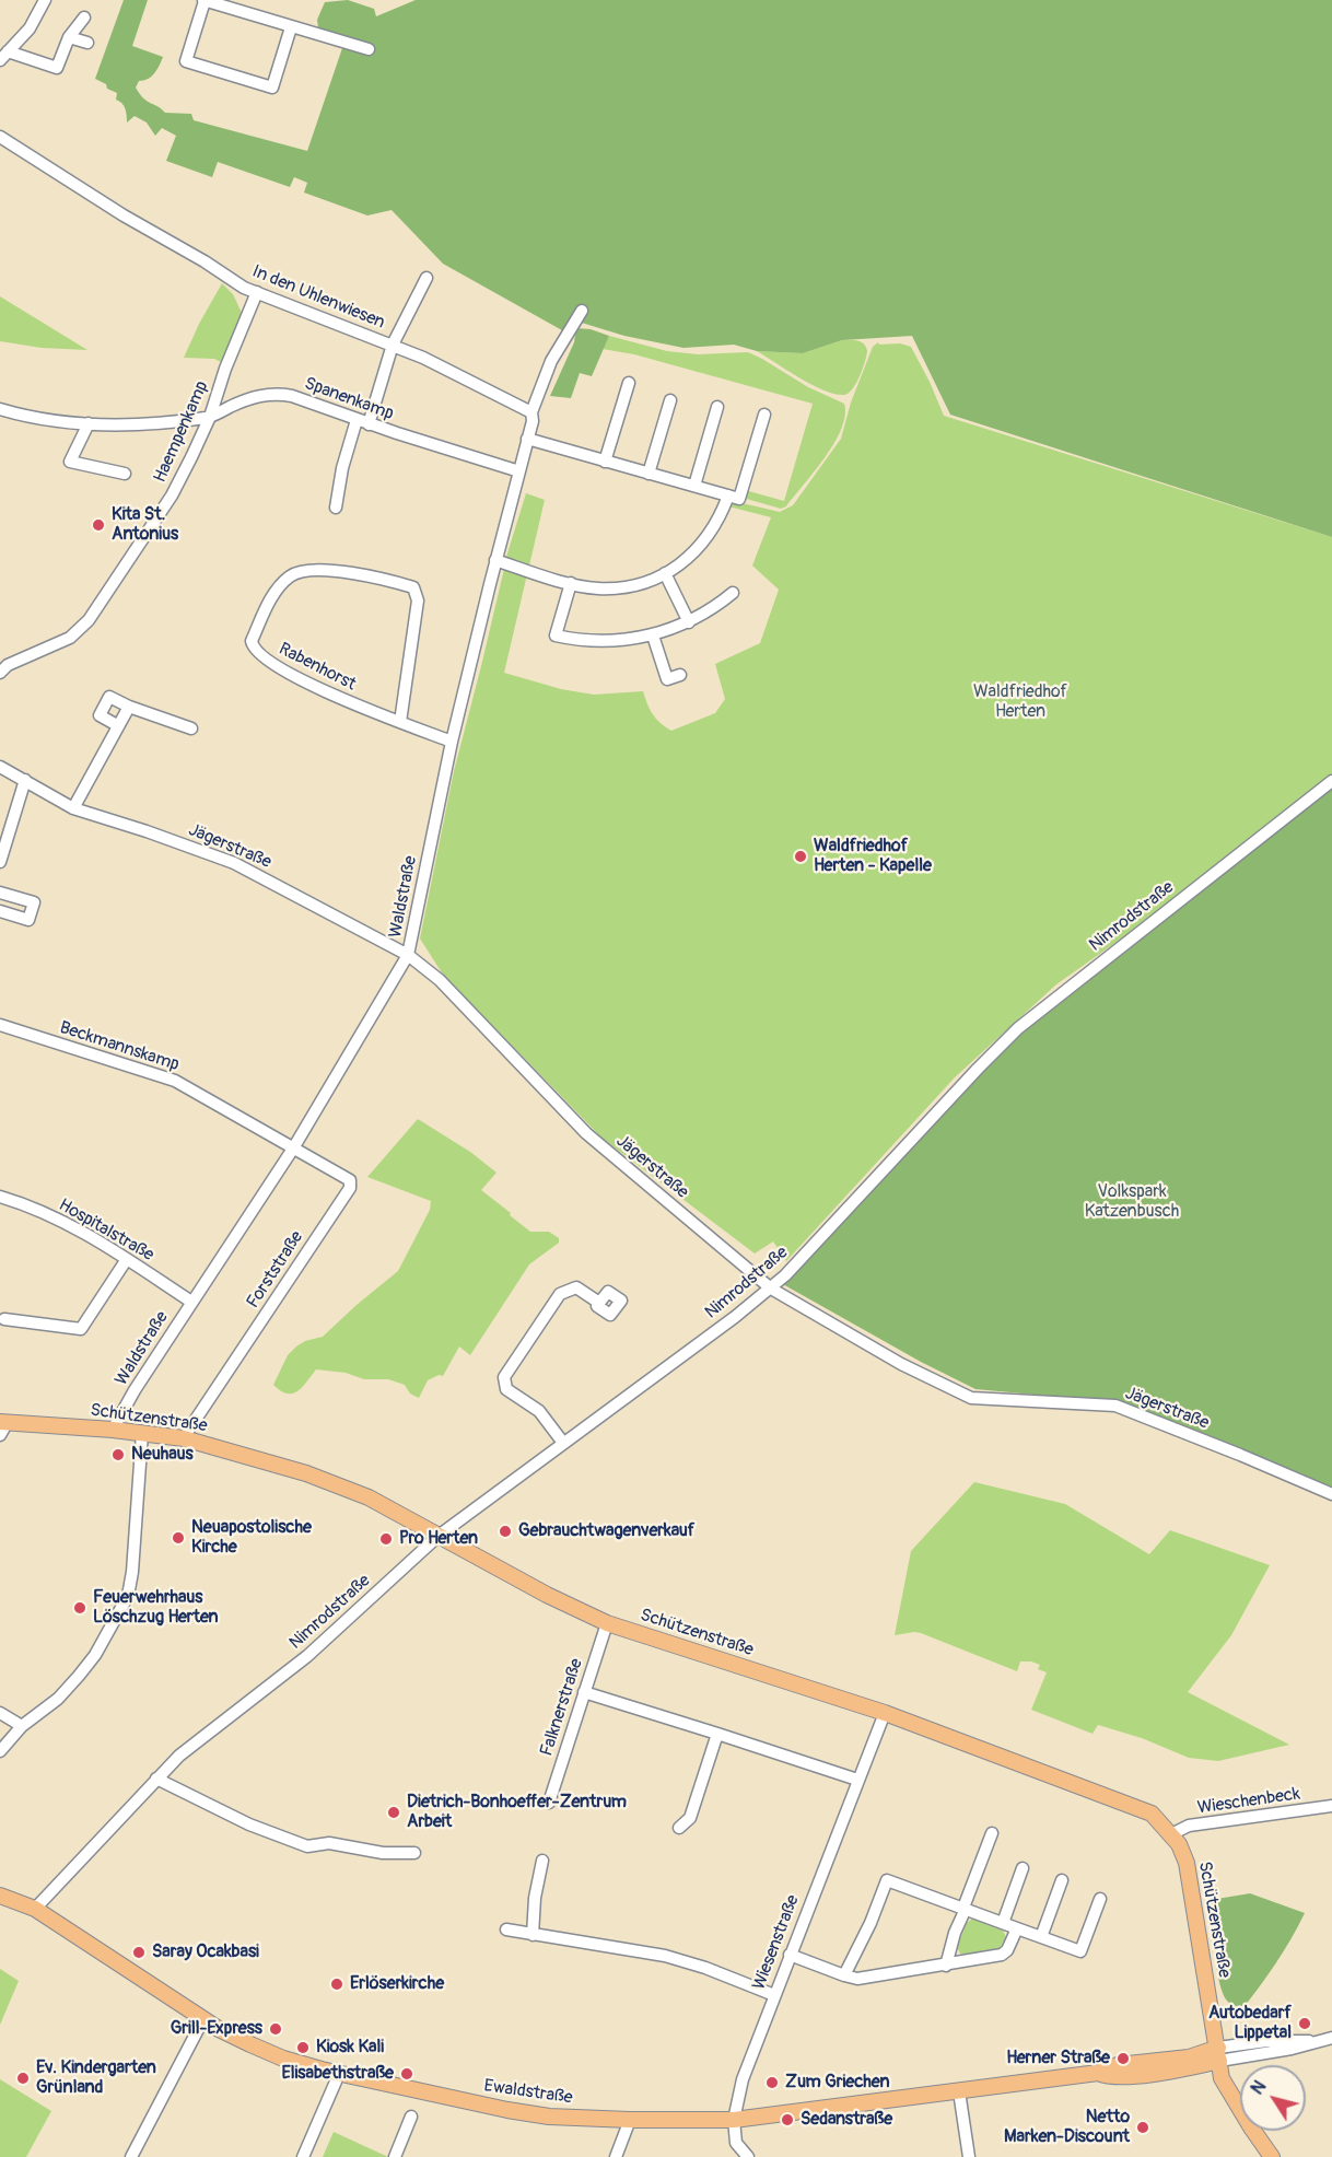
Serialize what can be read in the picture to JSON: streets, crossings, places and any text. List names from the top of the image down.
{
  "streets": {
    "main road": ["Schützenstraße", "Ewaldstraße"],
    "street": [
      "In den Uhlenwiesen",
      "Spanenkamp",
      "Haempenkamp",
      "Rabenhorst",
      "Jägerstraße",
      "Waldstraße",
      "Nimrodstraße",
      "Beckmannskamp",
      "Hospitalstraße",
      "Forststraße",
      "Falknerstraße",
      "Wieschenbeck",
      "Wiesenstraße"
    ]
  },
  "crossings": [
    ["In den Uhlenwiesen", "Haempenkamp"],
    ["In den Uhlenwiesen", "Waldstraße"],
    ["Spanenkamp", "Haempenkamp"],
    ["Spanenkamp", "Waldstraße"],
    ["Rabenhorst", "Waldstraße"],
    ["Jägerstraße", "Waldstraße"],
    ["Jägerstraße", "Nimrodstraße"],
    ["Waldstraße", "Beckmannskamp"],
    ["Waldstraße", "Hospitalstraße"],
    ["Waldstraße", "Forststraße"],
    ["Waldstraße", "Schützenstraße"],
    ["Nimrodstraße", "Schützenstraße"],
    ["Nimrodstraße", "Ewaldstraße"],
    ["Beckmannskamp", "Forststraße"],
    ["Schützenstraße", "Falknerstraße"],
    ["Schützenstraße", "Wieschenbeck"],
    ["Schützenstraße", "Wiesenstraße"],
    ["Schützenstraße", "Ewaldstraße"],
    ["Wiesenstraße", "Ewaldstraße"]
  ],
  "parks": ["Waldfriedhof Herten", "Volkspark Katzenbusch"],
  "places": [
    "Kita St. Antonius",
    "Waldfriedhof Herten - Kapelle",
    "Neuhaus",
    "Gebrauchtwagenverkauf",
    "Neuapostolische Kirche",
    "Pro Herten",
    "Feuerwehrhaus Löschzug Herten",
    "Dietrich-Bonhoeffer-Zentrum Arbeit",
    "Saray Ocakbasi",
    "Erlöserkirche",
    "Autobedarf Lippetal",
    "Grill-Express",
    "Kiosk Kali",
    "Herner Straße",
    "Elisabethstraße",
    "Ev. Kindergarten Grünland",
    "Zum Griechen",
    "Sedanstraße",
    "Netto Marken-Discount"
  ],
  "north": "top left"
}
